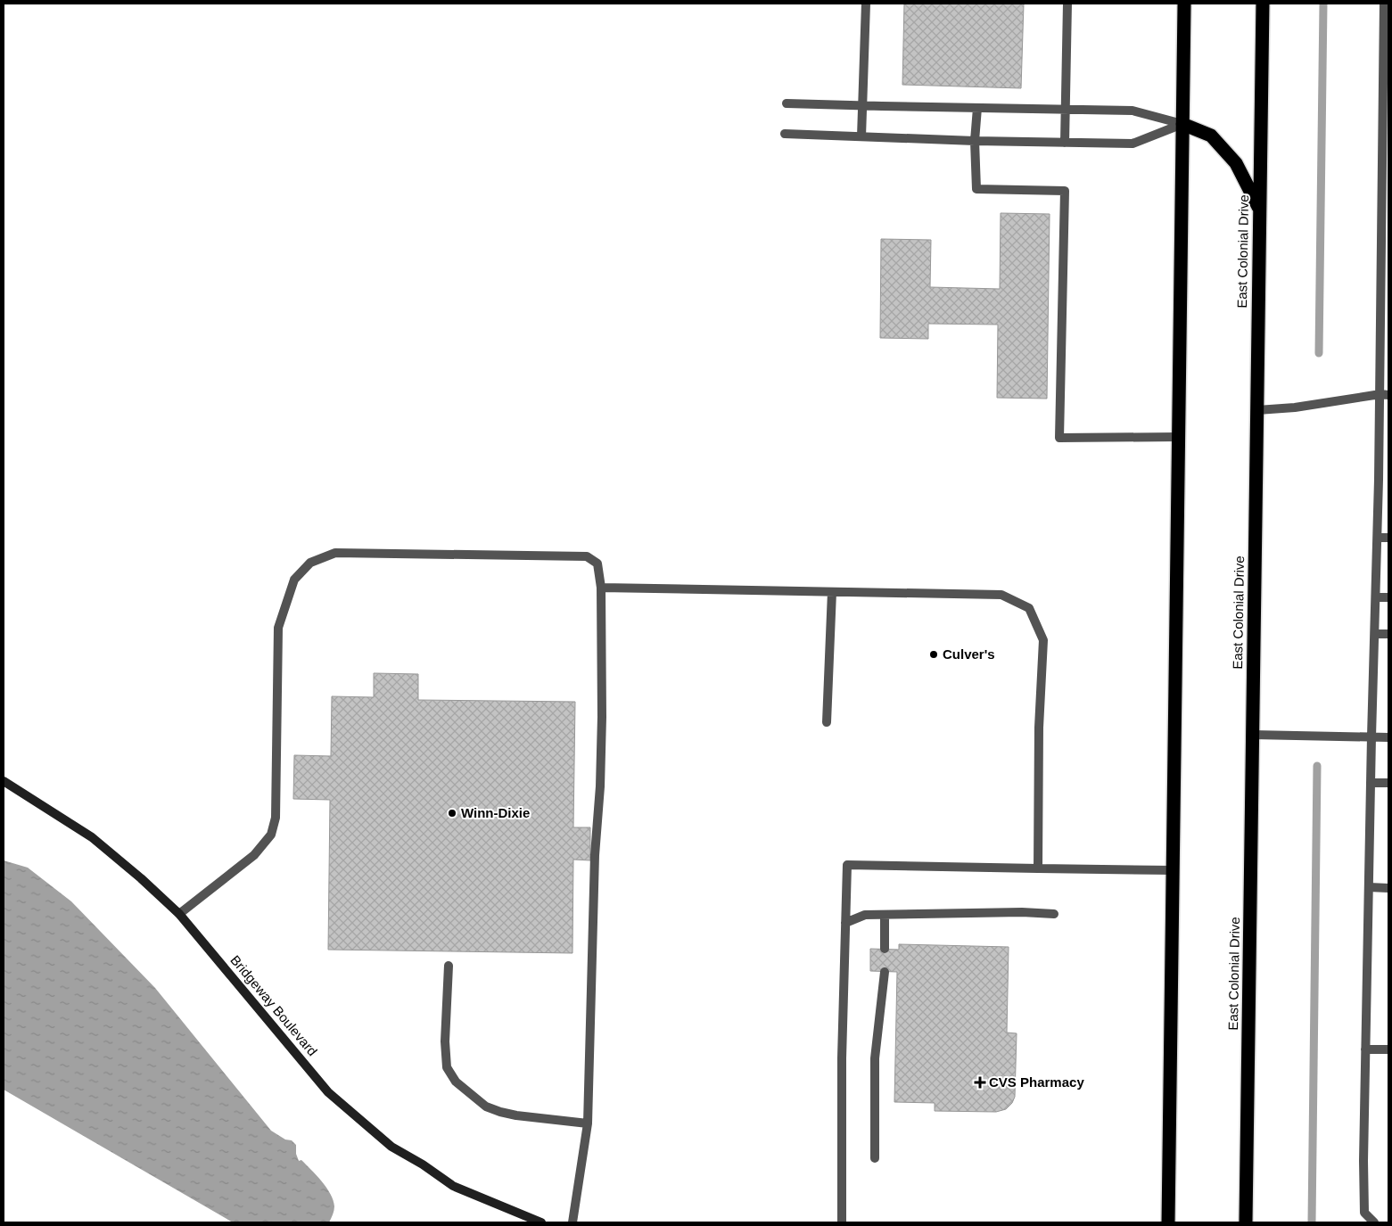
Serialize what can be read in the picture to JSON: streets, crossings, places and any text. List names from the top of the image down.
{
  "streets": {
    "highway": ["East Colonial Drive"],
    "street": ["Bridgeway Boulevard"]
  },
  "places": {
    "other": ["Culver's", "Winn-Dixie"],
    "health": ["CVS Pharmacy"]
  }
}
